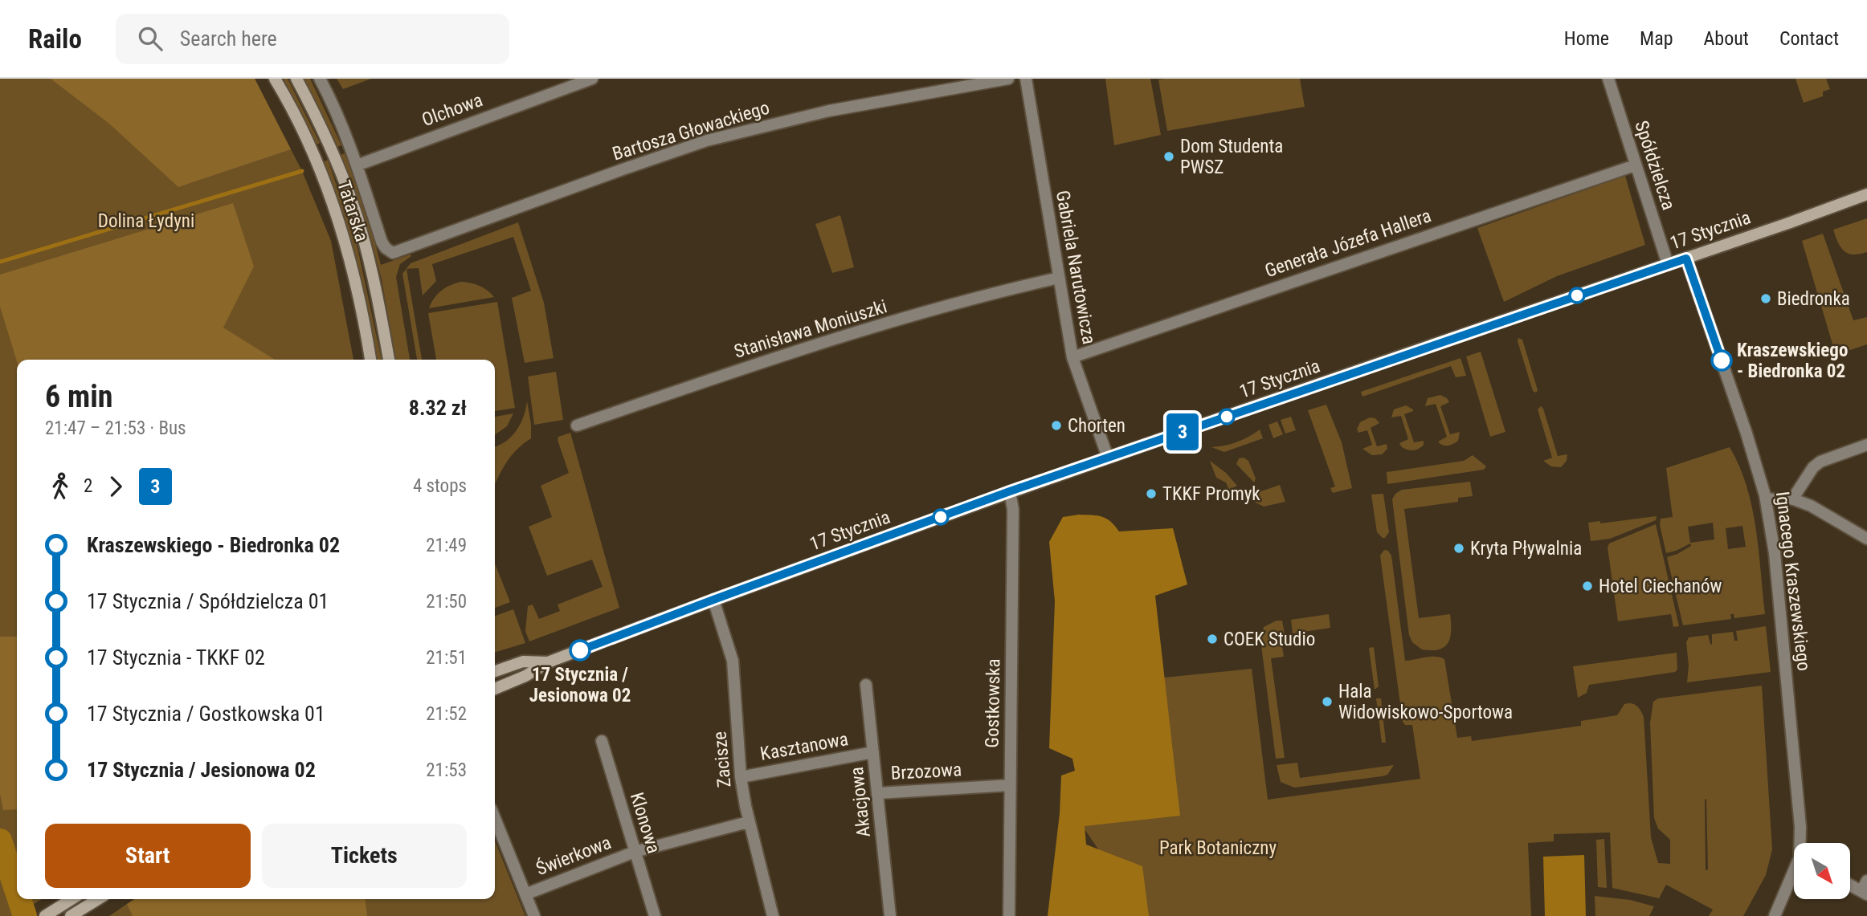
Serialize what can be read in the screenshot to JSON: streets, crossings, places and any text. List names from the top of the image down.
{
  "streets": {
    "street": [
      "Olchowa",
      "Bartosza Głowackiego",
      "Spółdzielcza",
      "Tatarska",
      "17 Stycznia",
      "Generała Józefa Hallera",
      "Gabriela Narutowicza",
      "Stanisława Moniuszki",
      "Ignacego Kraszewskiego",
      "Gostkowska",
      "Kasztanowa",
      "Zacisze",
      "Brzozowa",
      "Akacjowa",
      "Klonowa",
      "Świerkowa"
    ]
  },
  "crossings": [
    ["Olchowa", "Tatarska"],
    ["Bartosza Głowackiego", "Tatarska"],
    ["Spółdzielcza", "17 Stycznia"],
    ["Spółdzielcza", "Generała Józefa Hallera"],
    ["17 Stycznia", "Gabriela Narutowicza"],
    ["17 Stycznia", "Ignacego Kraszewskiego"],
    ["17 Stycznia", "Gostkowska"],
    ["17 Stycznia", "Zacisze"],
    ["Generała Józefa Hallera", "Gabriela Narutowicza"],
    ["Gabriela Narutowicza", "Stanisława Moniuszki"],
    ["Gostkowska", "Brzozowa"],
    ["Kasztanowa", "Zacisze"],
    ["Kasztanowa", "Akacjowa"],
    ["Zacisze", "Świerkowa"],
    ["Brzozowa", "Akacjowa"],
    ["Klonowa", "Świerkowa"]
  ],
  "parks": ["Dolina Łydyni", "Park Botaniczny"],
  "places": [
    "Dom Studenta PWSZ",
    "Biedronka",
    "Kraszewskiego - Biedronka 02",
    "Chorten",
    "TKKF Promyk",
    "Kryta Pływalnia",
    "Hotel Ciechanów",
    "COEK Studio",
    "17 Stycznia / Jesionowa 02",
    "Hala Widowiskowo-Sportowa"
  ],
  "lines": ["bus line 3"],
  "north": "bottom right",
  "page": {
    "header": "Railo",
    "search": "Search here",
    "nav": [
      "Home",
      "Map",
      "About",
      "Contact"
    ],
    "on_map": "3",
    "heading": ["6 min", "21:47 – 21:53 · Bus", "8.32 zł"],
    "legs": ["2", "3", "4 stops"],
    "list": [
      {
        "name": "Kraszewskiego - Biedronka 02",
        "value": "21:49"
      },
      {
        "name": "17 Stycznia / Spółdzielcza 01",
        "value": "21:50"
      },
      {
        "name": "17 Stycznia - TKKF 02",
        "value": "21:51"
      },
      {
        "name": "17 Stycznia / Gostkowska 01",
        "value": "21:52"
      },
      {
        "name": "17 Stycznia / Jesionowa 02",
        "value": "21:53"
      }
    ],
    "buttons": ["Start", "Tickets"]
  }
}
